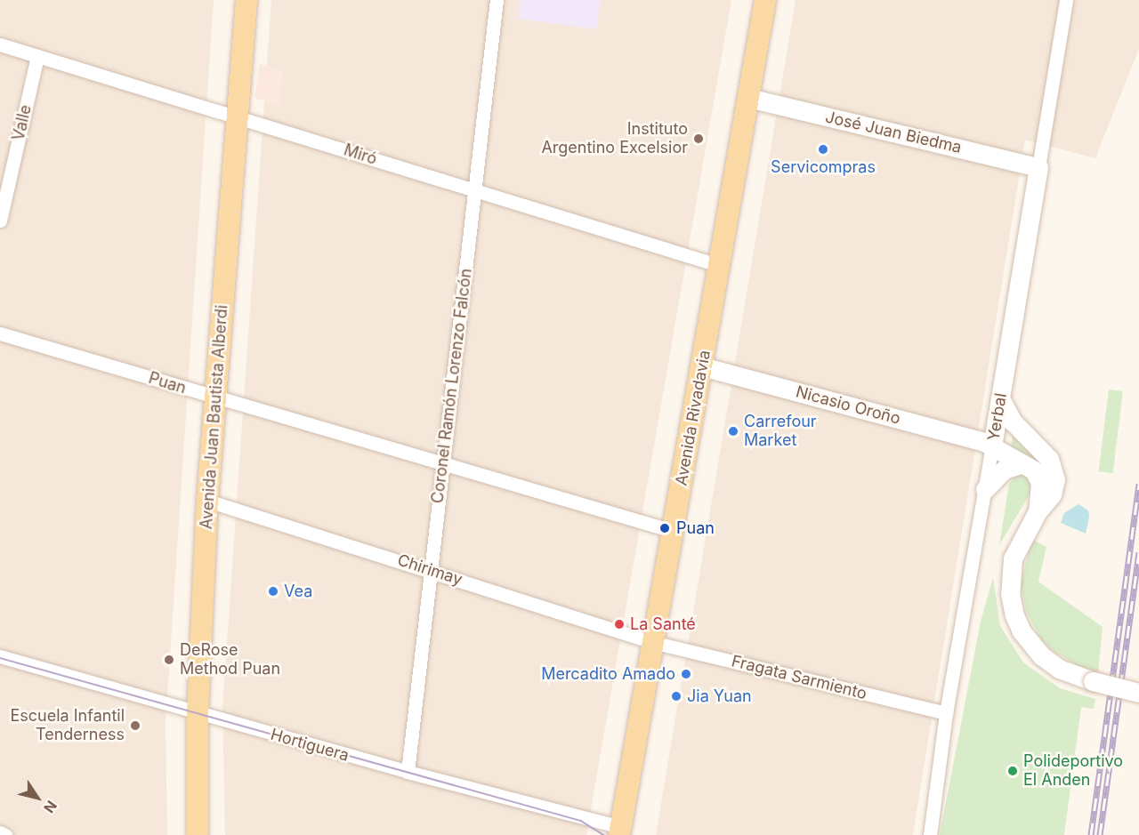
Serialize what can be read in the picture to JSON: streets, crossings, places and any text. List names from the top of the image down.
{
  "streets": {
    "main road": ["Avenida Juan Bautista Alberdi", "Avenida Rivadavia"],
    "street": [
      "Valle",
      "José Juan Biedma",
      "Miró",
      "Puan",
      "Coronel Ramón Lorenzo Falcón",
      "Nicasio Oroño",
      "Yerbal",
      "Chirimay",
      "Fragata Sarmiento",
      "Hortiguera"
    ]
  },
  "crossings": [
    ["Valle", "Miró"],
    ["José Juan Biedma", "Yerbal"],
    ["José Juan Biedma", "Avenida Rivadavia"],
    ["Miró", "Coronel Ramón Lorenzo Falcón"],
    ["Miró", "Avenida Juan Bautista Alberdi"],
    ["Miró", "Avenida Rivadavia"],
    ["Puan", "Coronel Ramón Lorenzo Falcón"],
    ["Puan", "Avenida Juan Bautista Alberdi"],
    ["Puan", "Avenida Rivadavia"],
    ["Coronel Ramón Lorenzo Falcón", "Chirimay"],
    ["Coronel Ramón Lorenzo Falcón", "Hortiguera"],
    ["Nicasio Oroño", "Yerbal"],
    ["Nicasio Oroño", "Avenida Rivadavia"],
    ["Avenida Juan Bautista Alberdi", "Chirimay"],
    ["Avenida Juan Bautista Alberdi", "Hortiguera"],
    ["Yerbal", "Fragata Sarmiento"],
    ["Avenida Rivadavia", "Chirimay"],
    ["Avenida Rivadavia", "Fragata Sarmiento"],
    ["Avenida Rivadavia", "Hortiguera"],
    ["Chirimay", "Fragata Sarmiento"]
  ],
  "places": [
    "Instituto Argentino Excelsior",
    "Servicompras",
    "Carrefour Market",
    "Puan",
    "Vea",
    "La Santé",
    "DeRose Method Puan",
    "Mercadito Amado",
    "Jia Yuan",
    "Escuela Infantil Tenderness",
    "Polideportivo El Anden"
  ],
  "north": "bottom right"
}
